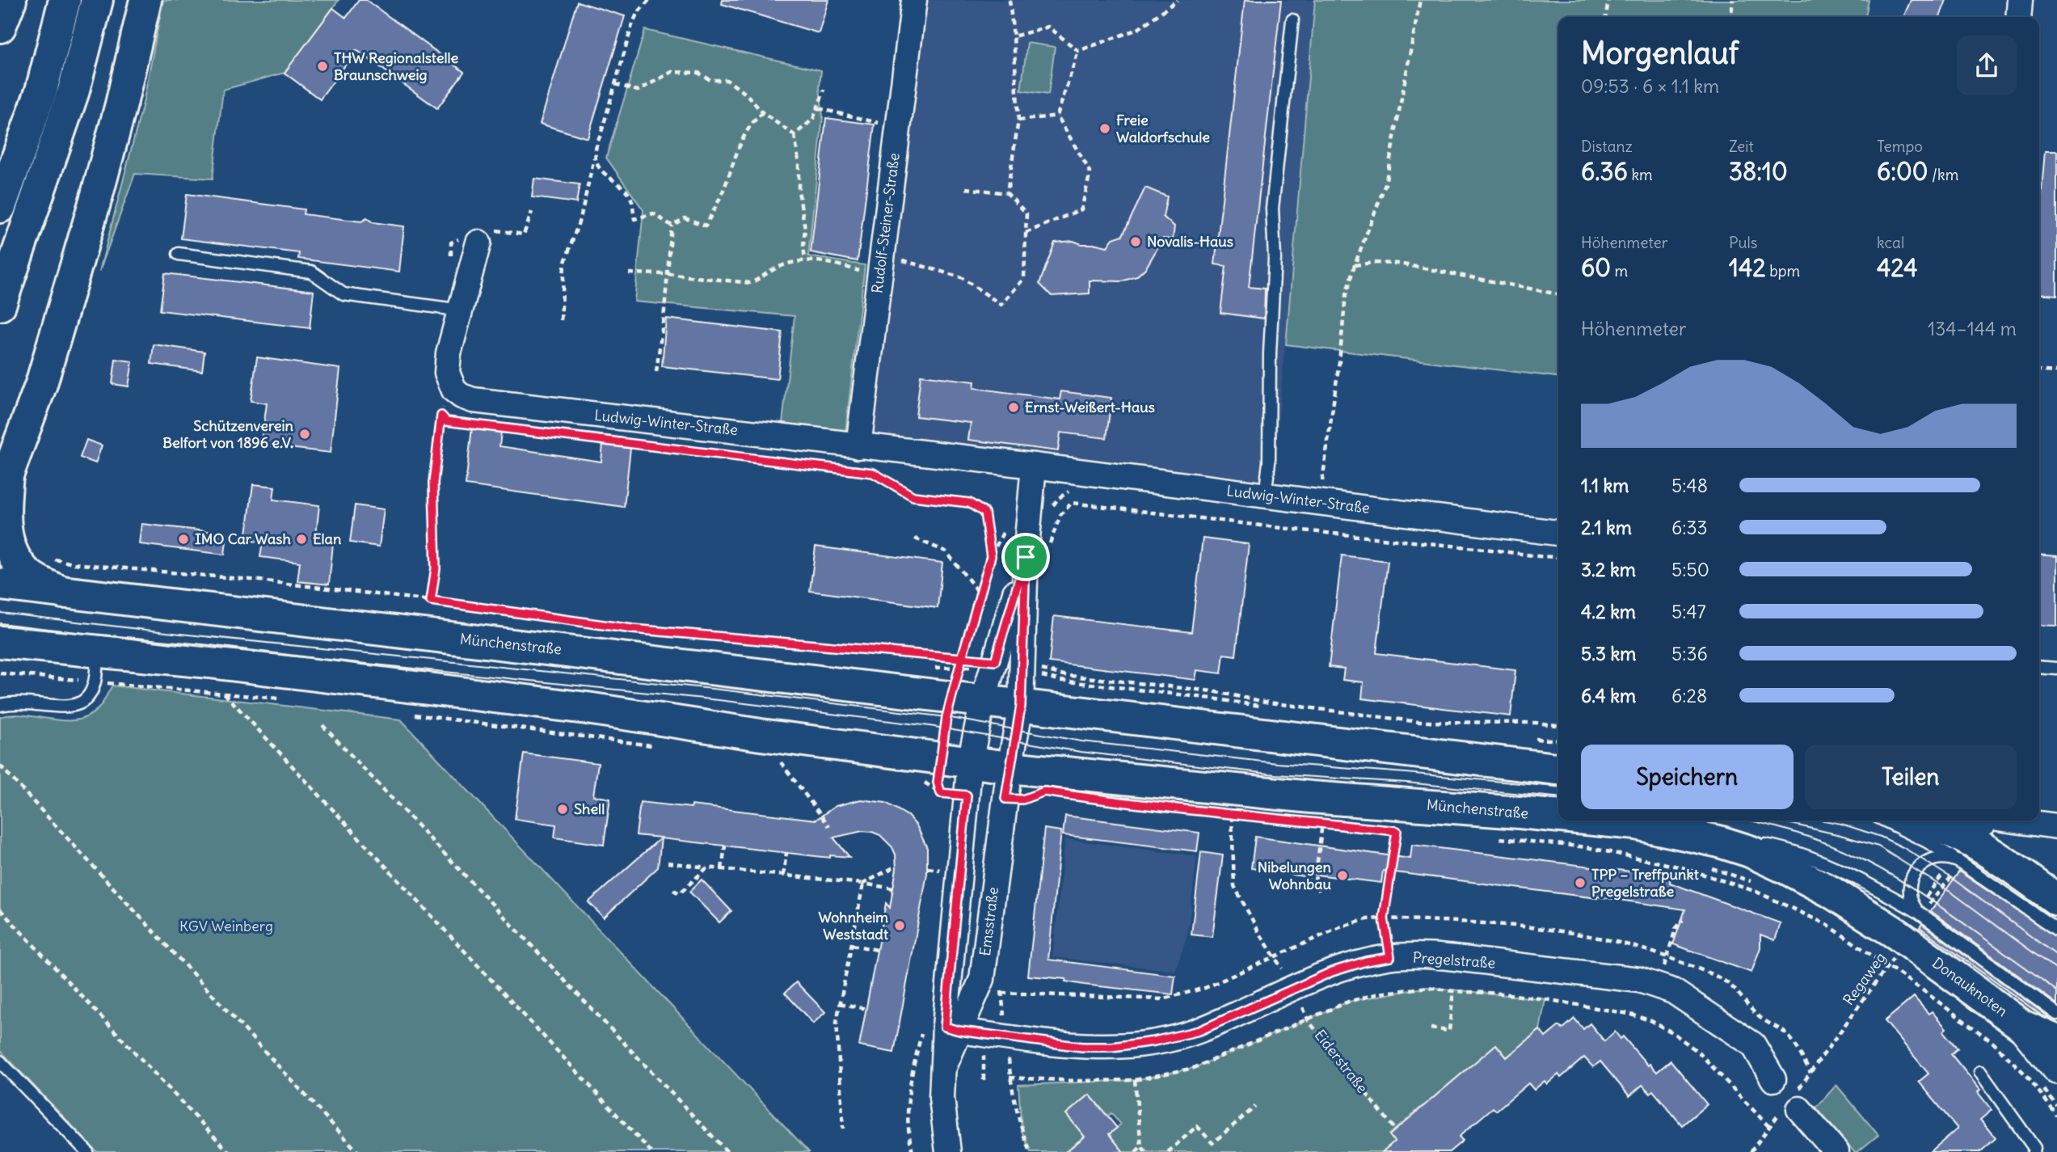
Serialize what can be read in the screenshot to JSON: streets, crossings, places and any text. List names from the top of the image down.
{
  "streets": {
    "main road": ["Münchenstraße", "Donauknoten"],
    "street": [
      "Rudolf-Steiner-Straße",
      "Ludwig-Winter-Straße",
      "Emsstraße",
      "Pregelstraße"
    ],
    "path": ["Regaweg", "Eiderstraße"]
  },
  "crossings": [
    ["Rudolf-Steiner-Straße", "Ludwig-Winter-Straße"],
    ["Münchenstraße", "Emsstraße"],
    ["Münchenstraße", "Regaweg"],
    ["Münchenstraße", "Donauknoten"],
    ["Emsstraße", "Pregelstraße"],
    ["Pregelstraße", "Eiderstraße"],
    ["Regaweg", "Donauknoten"]
  ],
  "parks": ["KGV Weinberg"],
  "places": [
    "THW Regionalstelle Braunschweig",
    "Freie Waldorfschule",
    "Novalis-Haus",
    "Ernst-Weißert-Haus",
    "Schützenverein Belfort von 1896 e.V.",
    "IMO Car Wash",
    "Elan",
    "Shell",
    "Nibelungen Wohnbau",
    "TPP – Treffpunkt Pregelstraße",
    "Wohnheim Weststadt"
  ],
  "page": {
    "heading": ["Morgenlauf", "09:53 · 6 × 1.1 km"],
    "stats": [
      ["Distanz", "6.36 km"],
      ["Zeit", "38:10"],
      ["Tempo", "6:00 /km"],
      ["Höhenmeter", "60 m"],
      ["Puls", "142 bpm"],
      ["kcal", "424"]
    ],
    "chart": ["Höhenmeter", "134–144 m"],
    "list": [
      {
        "name": "1.1 km",
        "note": "5:48"
      },
      {
        "name": "2.1 km",
        "note": "6:33"
      },
      {
        "name": "3.2 km",
        "note": "5:50"
      },
      {
        "name": "4.2 km",
        "note": "5:47"
      },
      {
        "name": "5.3 km",
        "note": "5:36"
      },
      {
        "name": "6.4 km",
        "note": "6:28"
      }
    ],
    "buttons": ["Speichern", "Teilen"]
  }
}
